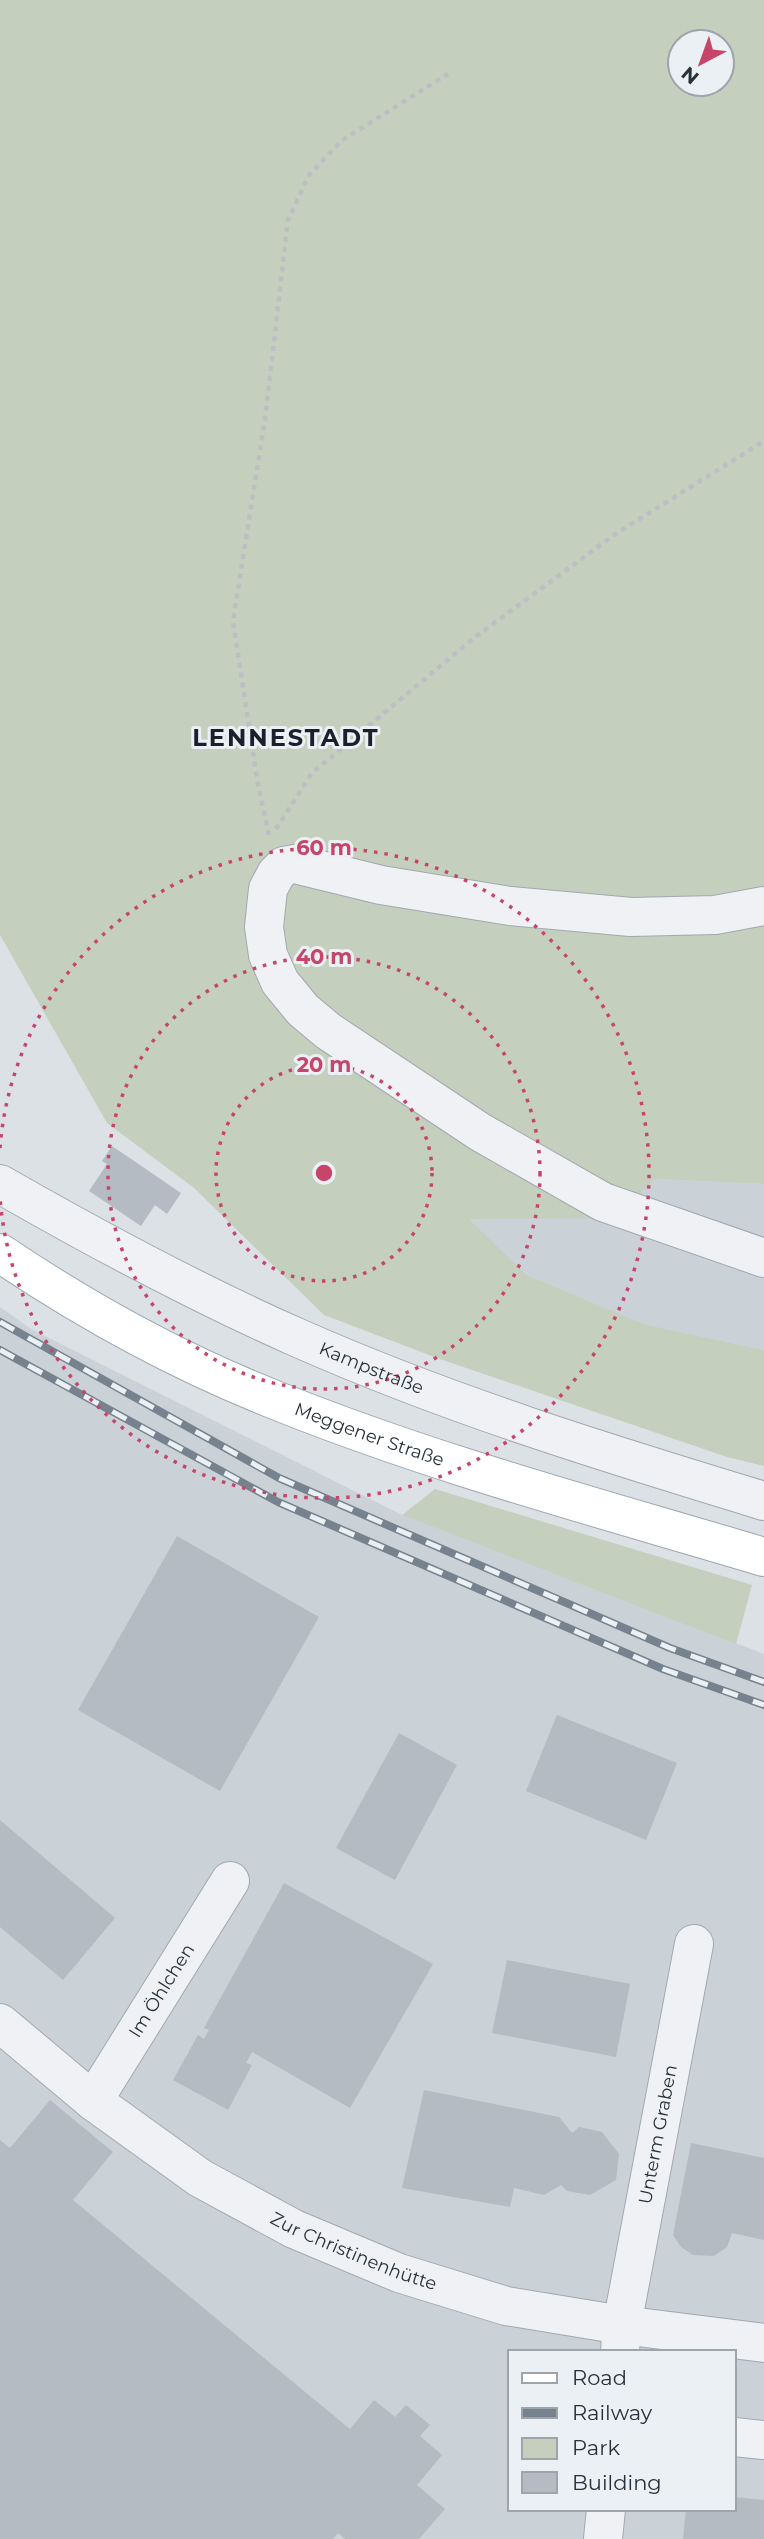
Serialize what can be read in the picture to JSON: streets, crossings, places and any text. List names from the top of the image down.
{
  "streets": {
    "main road": ["Meggener Straße"],
    "street": [
      "Kampstraße",
      "Im Öhlchen",
      "Unterm Graben",
      "Zur Christinenhütte"
    ]
  },
  "crossings": [
    ["Im Öhlchen", "Zur Christinenhütte"],
    ["Unterm Graben", "Zur Christinenhütte"]
  ],
  "districts": ["LENNESTADT"],
  "legend": [
    "Road",
    "Railway",
    "Park",
    "Building"
  ],
  "north": "bottom left",
  "rings": ["60 m", "40 m", "20 m"]
}
